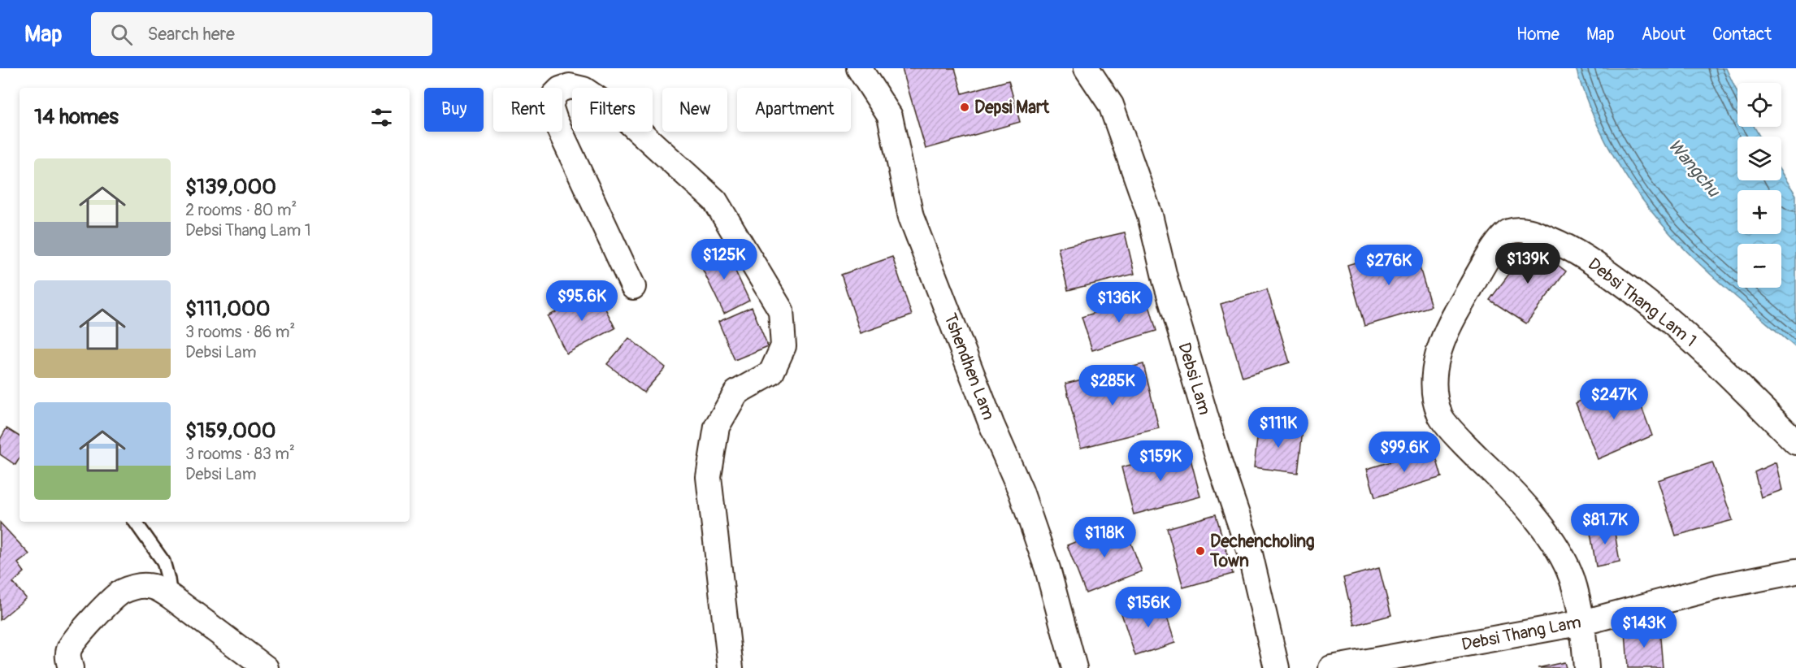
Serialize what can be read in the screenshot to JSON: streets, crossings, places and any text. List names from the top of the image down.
{
  "streets": {
    "street": [
      "Debsi Thang Lam 1",
      "Tshendhen Lam",
      "Debsi Lam",
      "Debsi Thang Lam"
    ]
  },
  "crossings": [
    ["Debsi Thang Lam 1", "Debsi Thang Lam"]
  ],
  "water": ["Wangchu"],
  "places": ["Depsi Mart", "Dechencholing Town"],
  "page": {
    "header": "Map",
    "search": "Search here",
    "nav": [
      "Home",
      "Map",
      "About",
      "Contact"
    ],
    "map_buttons": ["+", "−"],
    "chip": [
      "Buy",
      "Rent",
      "Filters",
      "New",
      "Apartment"
    ],
    "heading": "14 homes",
    "list": [
      {
        "name": "$139,000",
        "note": "2 rooms · 80 m² · Debsi Thang Lam 1"
      },
      {
        "name": "$111,000",
        "note": "3 rooms · 86 m² · Debsi Lam"
      },
      {
        "name": "$159,000",
        "note": "3 rooms · 83 m² · Debsi Lam"
      }
    ],
    "price": [
      "$125K",
      "$139K",
      "$276K",
      "$95.6K",
      "$136K",
      "$285K",
      "$247K",
      "$111K",
      "$99.6K",
      "$159K",
      "$81.7K",
      "$118K",
      "$156K",
      "$143K"
    ]
  }
}
